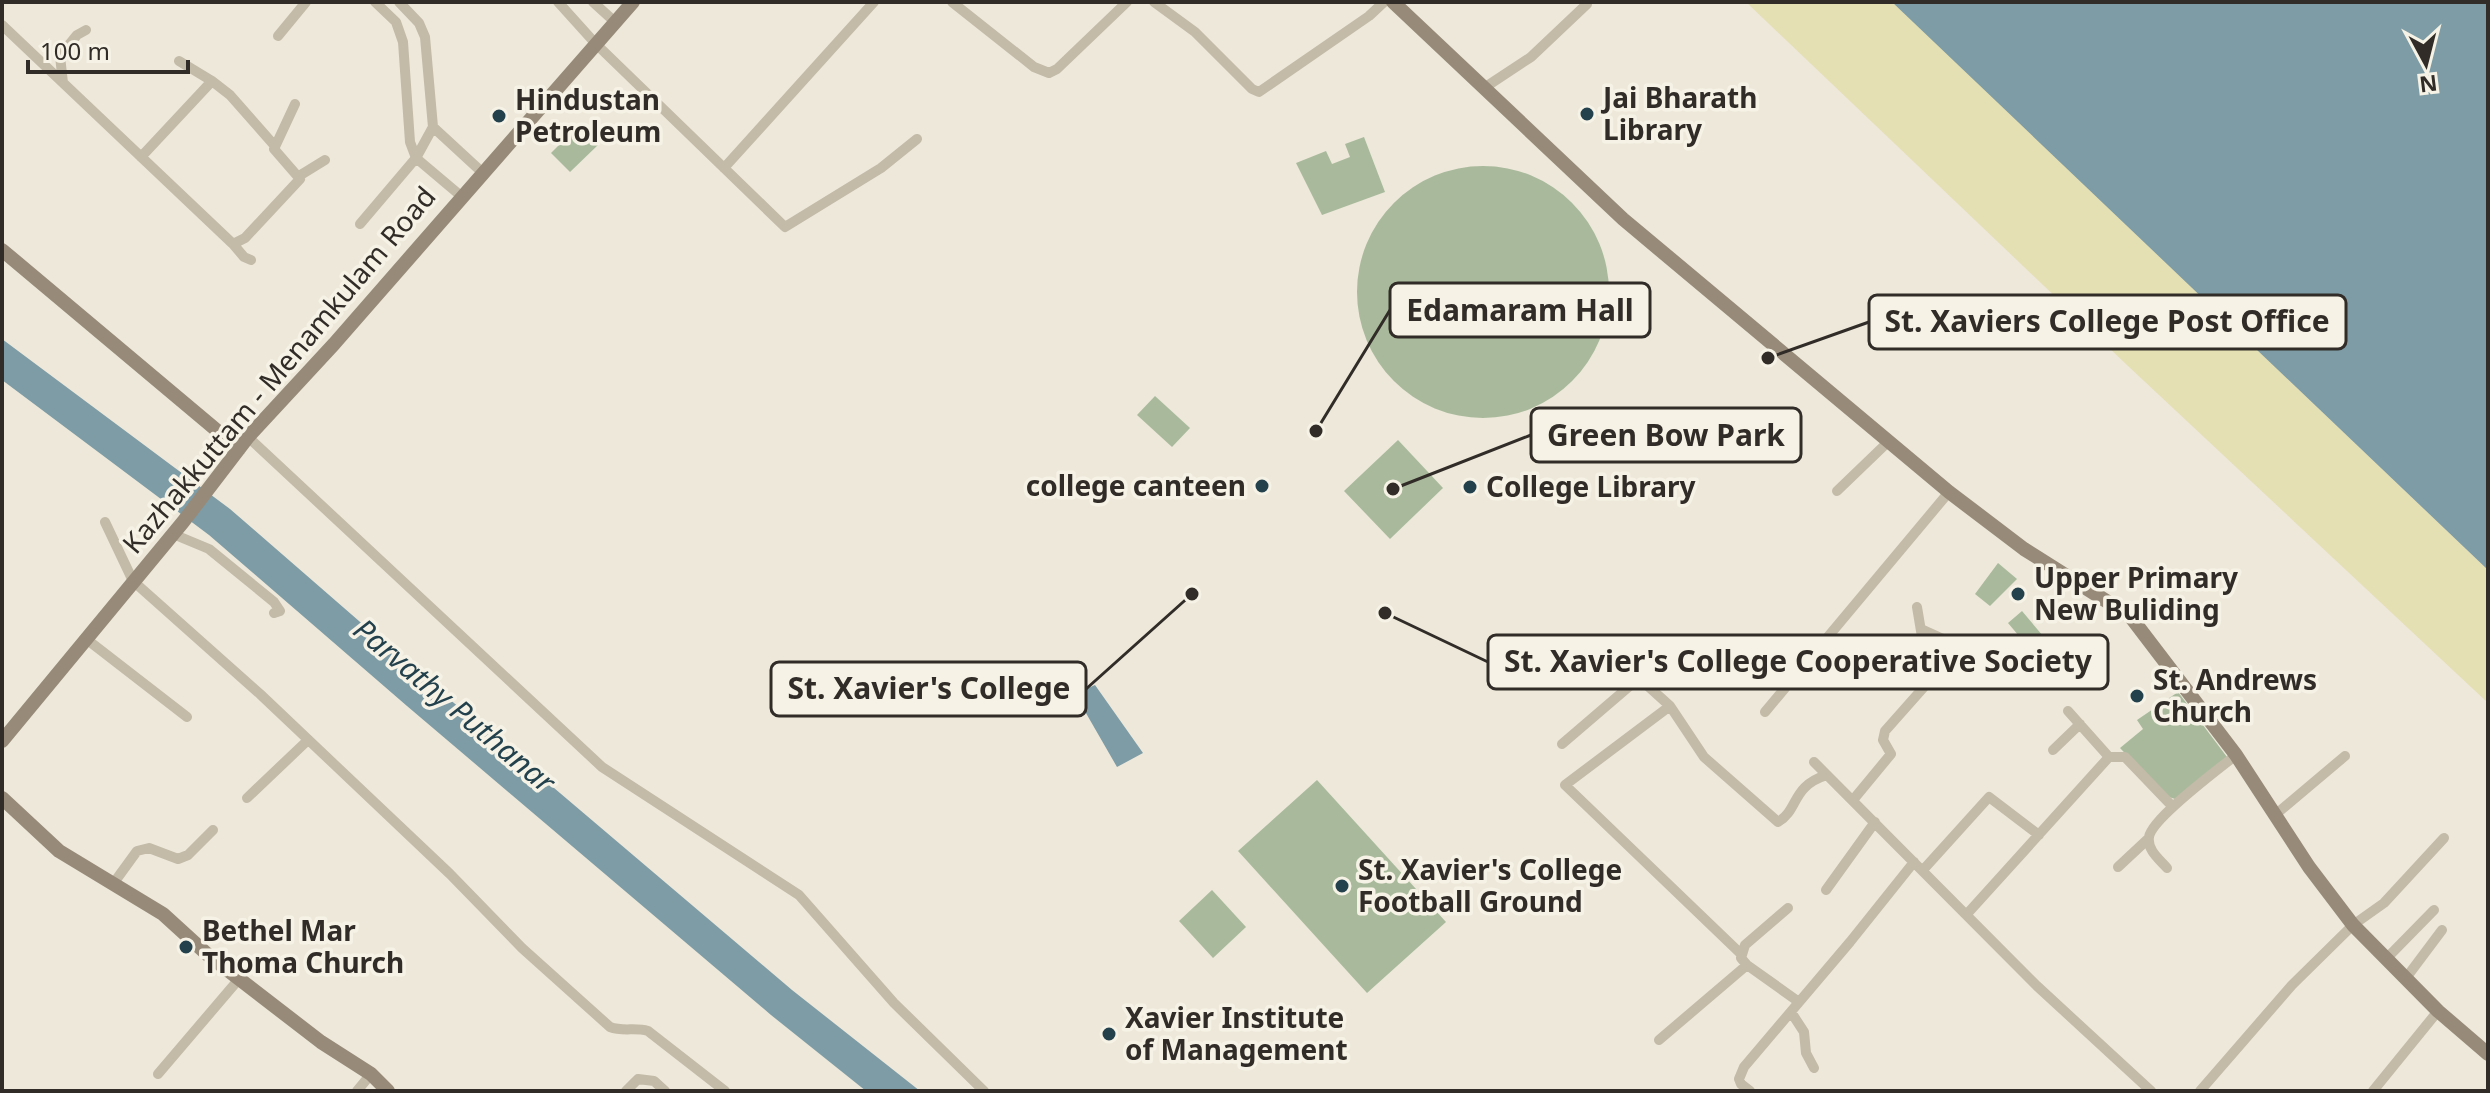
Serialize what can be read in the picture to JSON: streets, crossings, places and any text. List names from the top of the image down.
{
  "streets": {
    "main road": ["Kazhakkuttam - Menamkulam Road"]
  },
  "water": ["Parvathy Puthanar"],
  "places": [
    "Jai Bharath Library",
    "Hindustan Petroleum",
    "St. Xaviers College Post Office",
    "Edamaram Hall",
    "college canteen",
    "College Library",
    "Green Bow Park",
    "St. Xavier's College",
    "Upper Primary New Buliding",
    "St. Xavier's College Cooperative Society",
    "St. Andrews Church",
    "St. Xavier's College Football Ground",
    "Bethel Mar Thoma Church",
    "Xavier Institute of Management"
  ],
  "scale_bar": "100 m",
  "north": "bottom"
}
